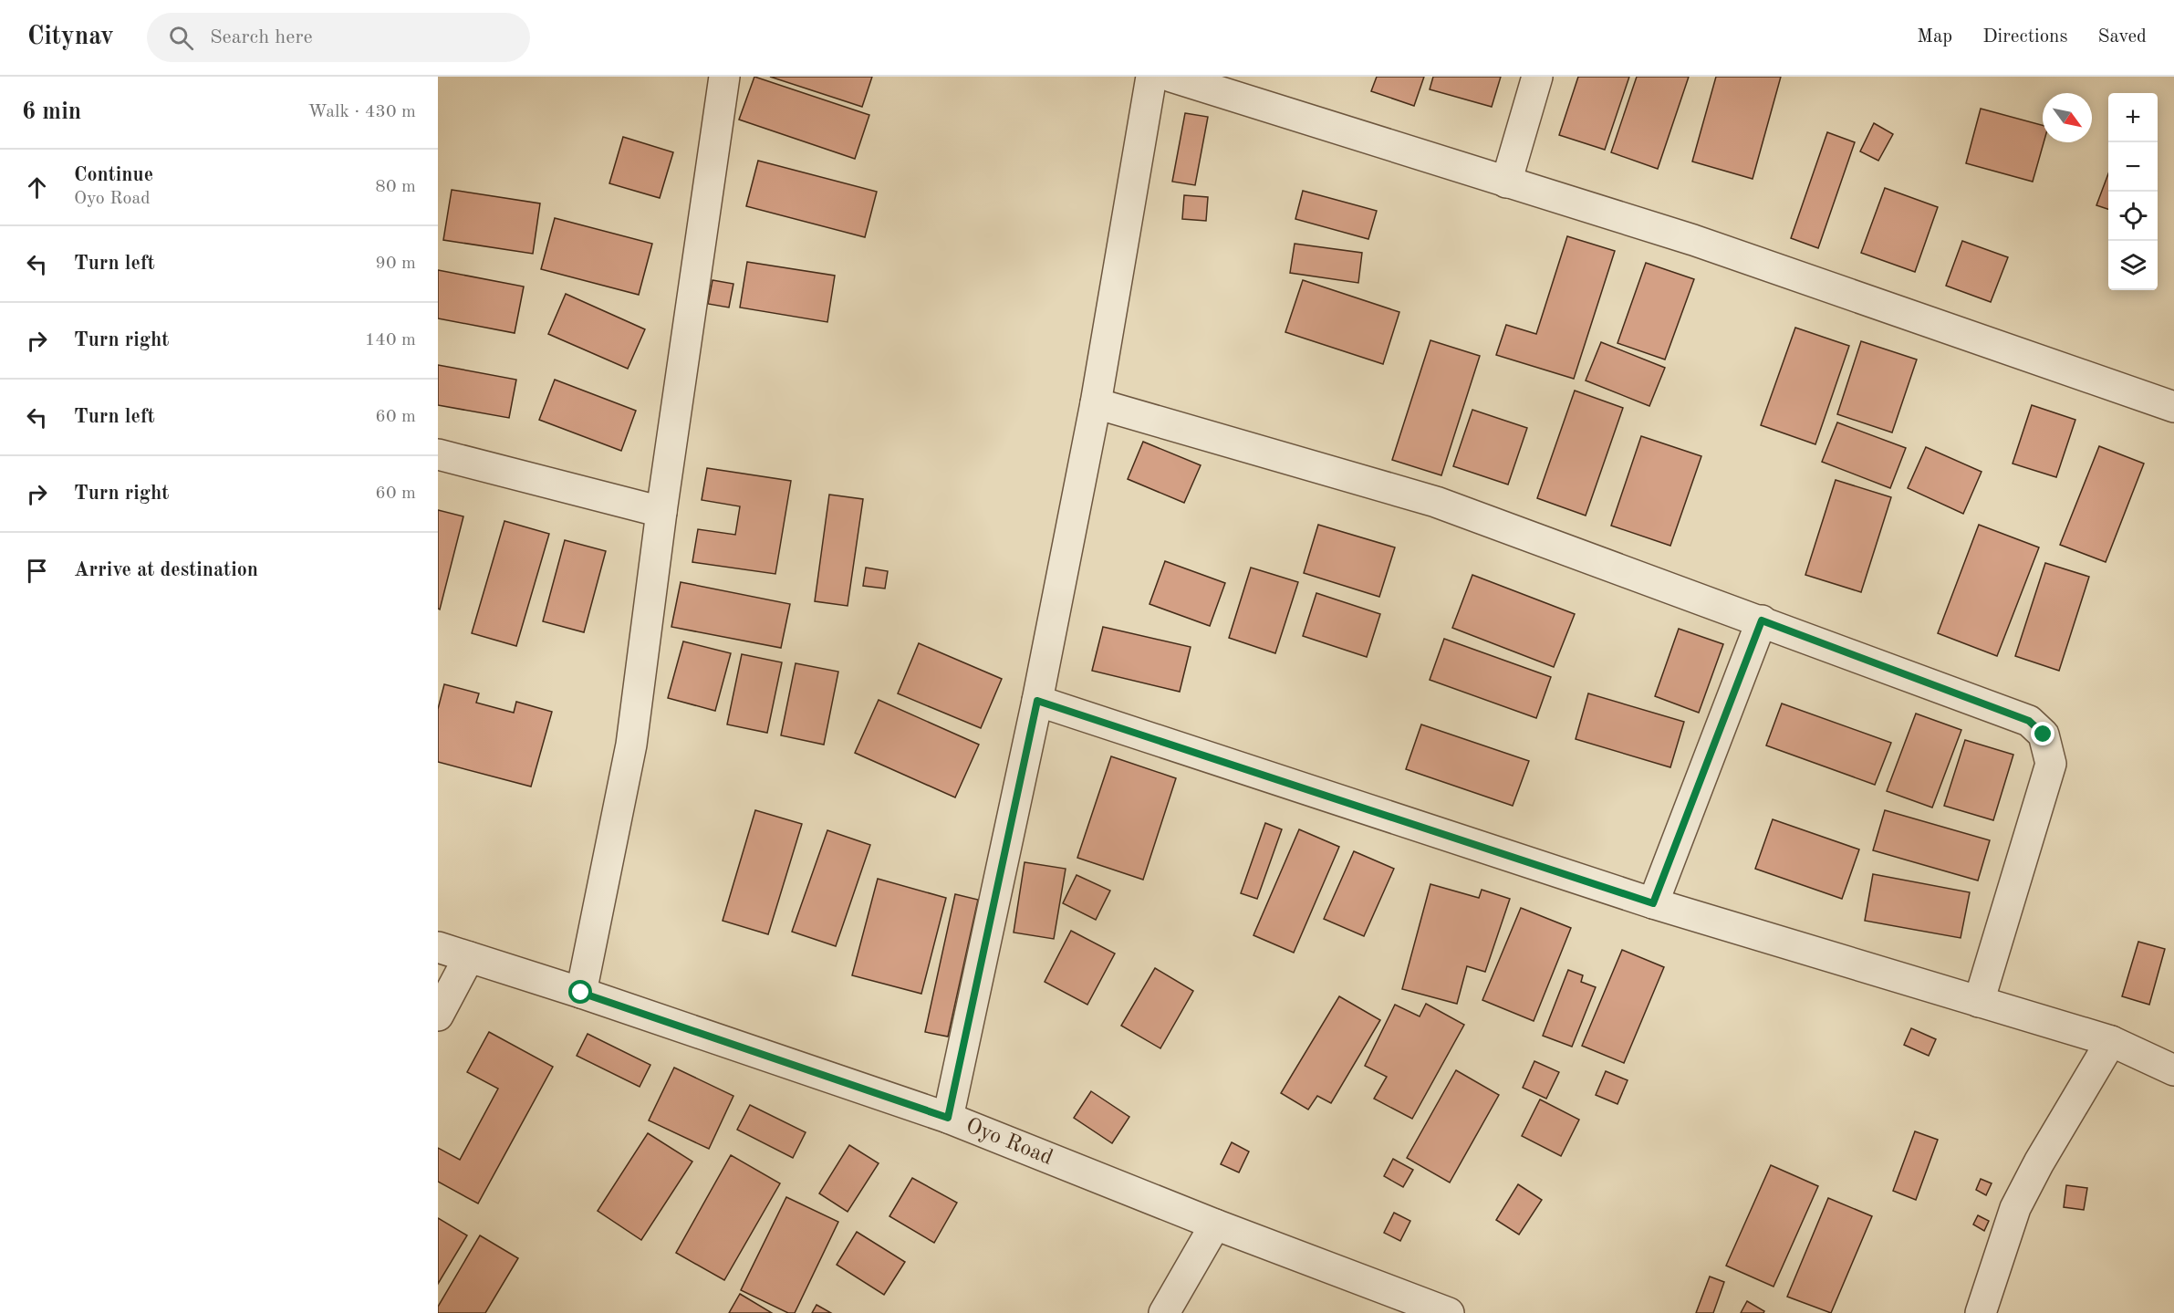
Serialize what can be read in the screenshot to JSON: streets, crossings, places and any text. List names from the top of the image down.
{
  "streets": {
    "street": ["Oyo Road"]
  },
  "north": "bottom right",
  "page": {
    "header": "Citynav",
    "search": "Search here",
    "nav": ["Map", "Directions", "Saved"],
    "heading": ["6 min", "Walk · 430 m"],
    "map_buttons": ["+", "−"],
    "list": [
      ["Continue", "Oyo Road", "80 m"],
      ["Turn left", "90 m"],
      ["Turn right", "140 m"],
      ["Turn left", "60 m"],
      ["Turn right", "60 m"],
      "Arrive at destination"
    ]
  }
}
